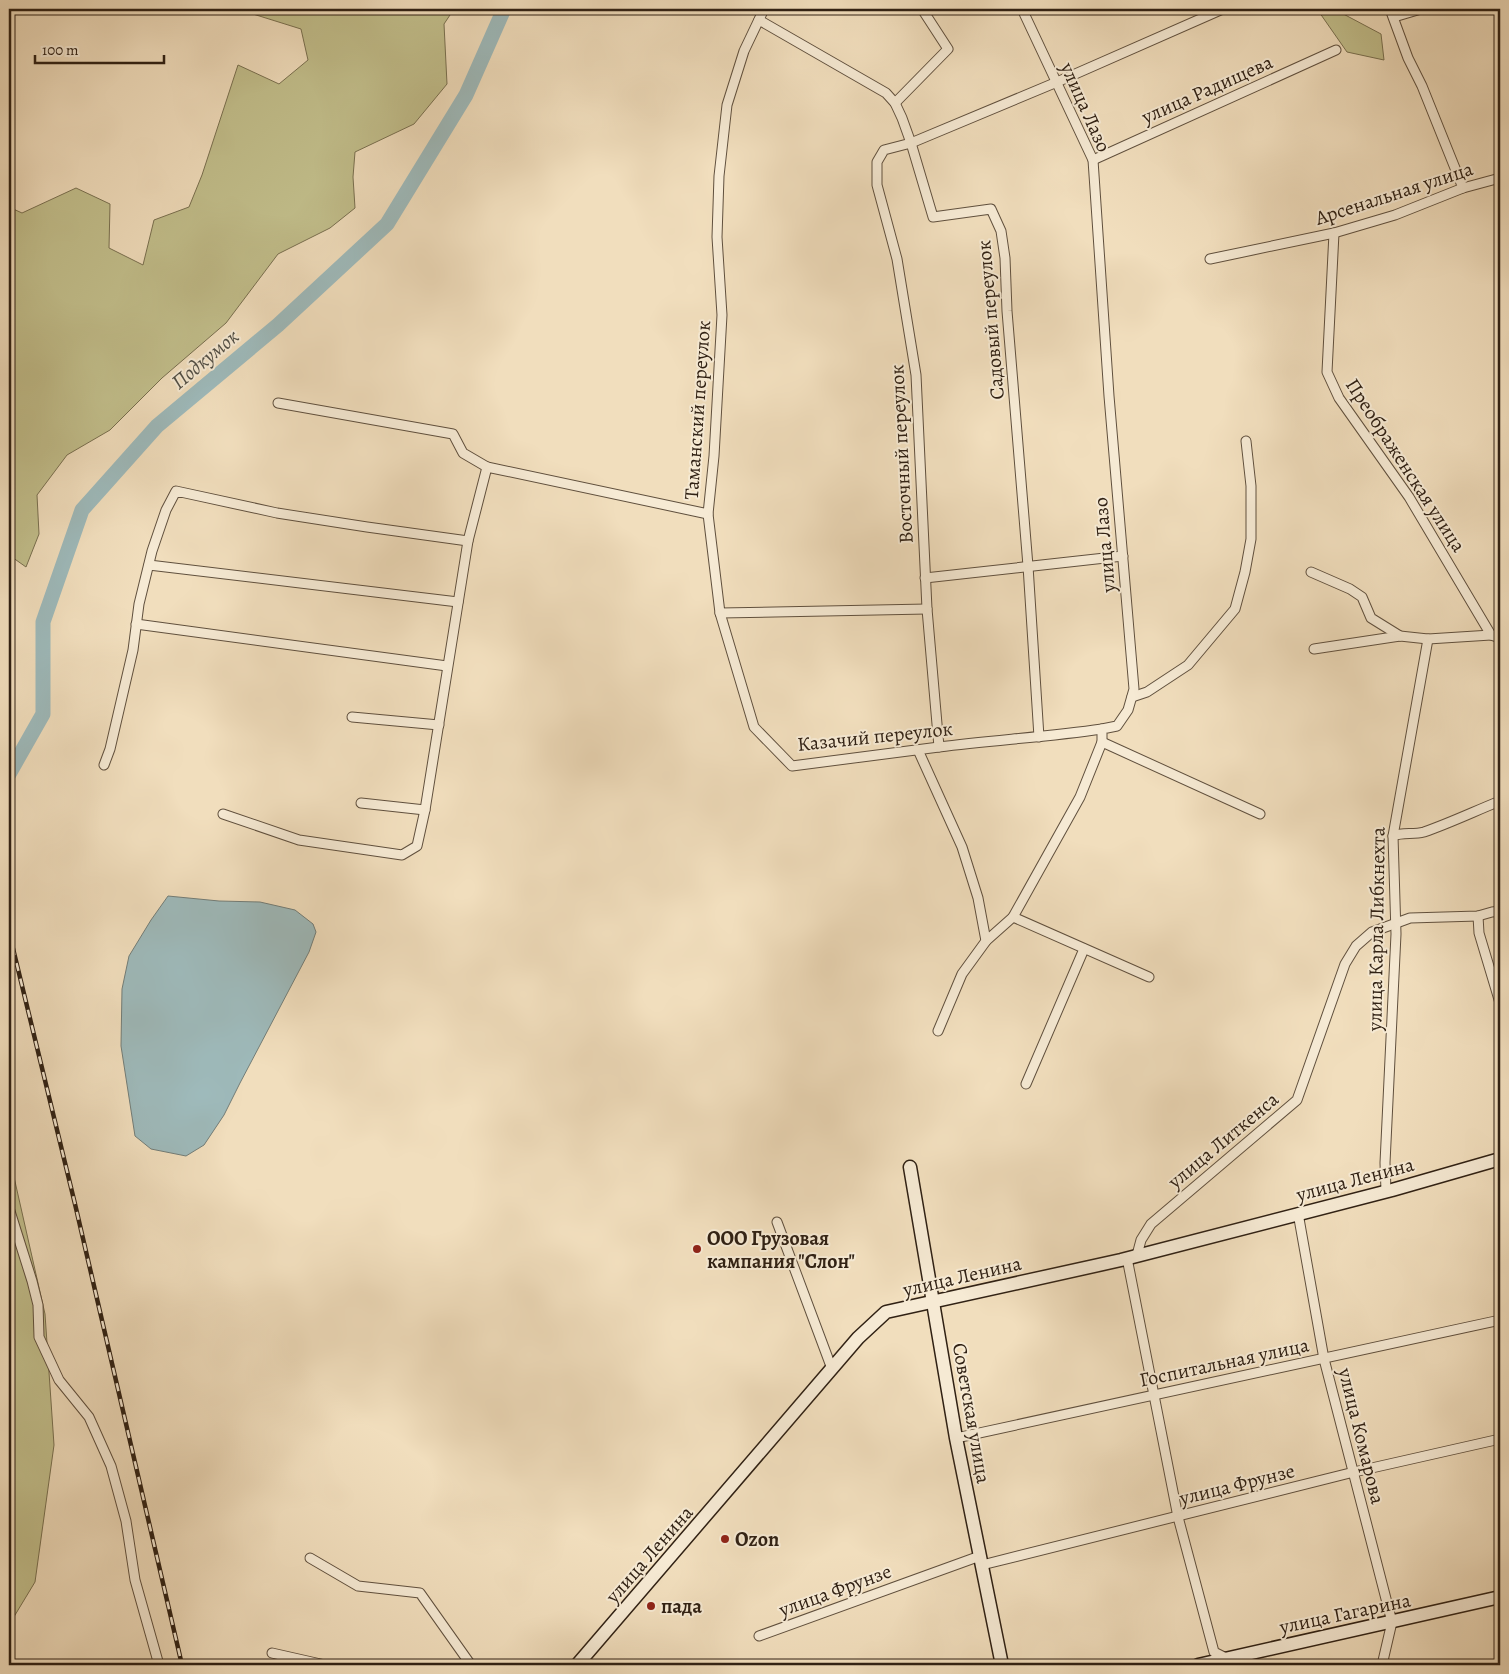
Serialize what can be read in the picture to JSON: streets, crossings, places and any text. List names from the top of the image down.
{
  "streets": {
    "street": [
      "улица Радищева",
      "улица Лазо",
      "Арсенальная улица",
      "Садовый переулок",
      "Таманский переулок",
      "Восточный переулок",
      "Преображенская улица",
      "Казачий переулок",
      "улица Карла Либкнехта",
      "улица Литкенса",
      "улица Ленина",
      "Госпитальная улица",
      "Советская улица",
      "улица Комарова",
      "улица Фрунзе",
      "улица Гагарина"
    ]
  },
  "crossings": [
    ["улица Радищева", "улица Лазо"],
    ["улица Лазо", "Казачий переулок"],
    ["Арсенальная улица", "Преображенская улица"],
    ["Садовый переулок", "Восточный переулок"],
    ["Садовый переулок", "Казачий переулок"],
    ["Таманский переулок", "Казачий переулок"],
    ["Восточный переулок", "Казачий переулок"],
    ["улица Карла Либкнехта", "улица Литкенса"],
    ["улица Карла Либкнехта", "улица Ленина"],
    ["улица Литкенса", "улица Ленина"],
    ["улица Ленина", "Советская улица"],
    ["улица Ленина", "улица Комарова"],
    ["Госпитальная улица", "Советская улица"],
    ["Госпитальная улица", "улица Комарова"],
    ["Советская улица", "улица Фрунзе"],
    ["улица Комарова", "улица Фрунзе"],
    ["улица Комарова", "улица Гагарина"]
  ],
  "water": ["Подкумок"],
  "places": ["ООО Грузовая кампания \"Слон\"", "Ozon", "пада"],
  "scale_bar": "100 m"
}
